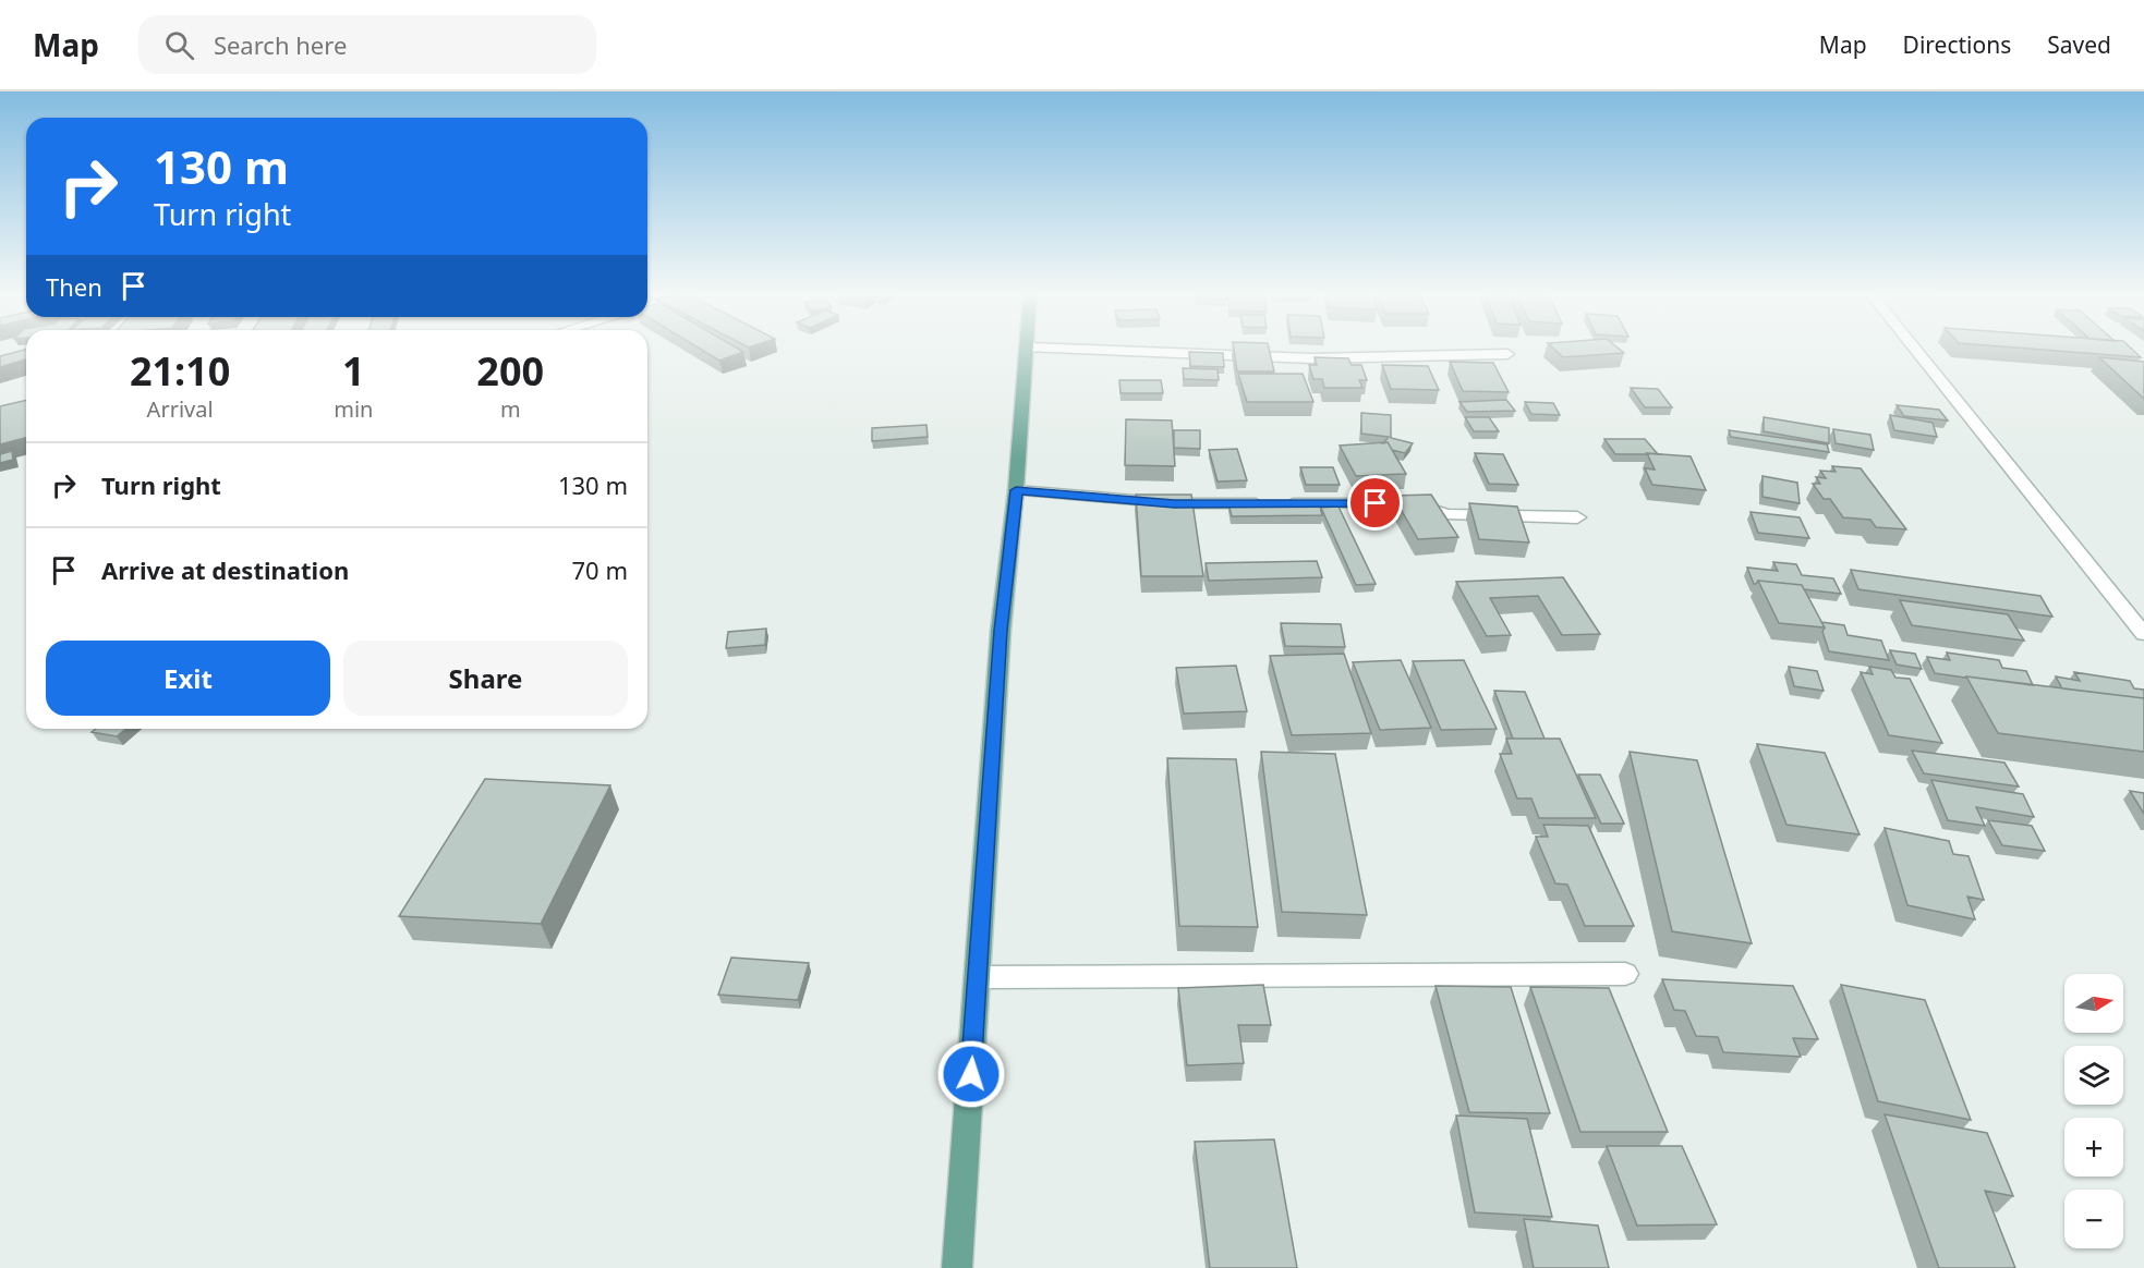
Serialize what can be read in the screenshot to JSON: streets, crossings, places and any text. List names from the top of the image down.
{
  "north": "right",
  "page": {
    "header": "Map",
    "search": "Search here",
    "nav": ["Map", "Directions", "Saved"],
    "turn": ["130 m", "Turn right"],
    "then": "Then",
    "eta": [
      "21:10",
      "Arrival",
      "1",
      "min",
      "200",
      "m"
    ],
    "list": [
      {
        "name": "Turn right",
        "value": "130 m"
      },
      {
        "name": "Arrive at destination",
        "value": "70 m"
      }
    ],
    "buttons": ["Exit", "Share"],
    "map_buttons": ["+", "−"]
  }
}
